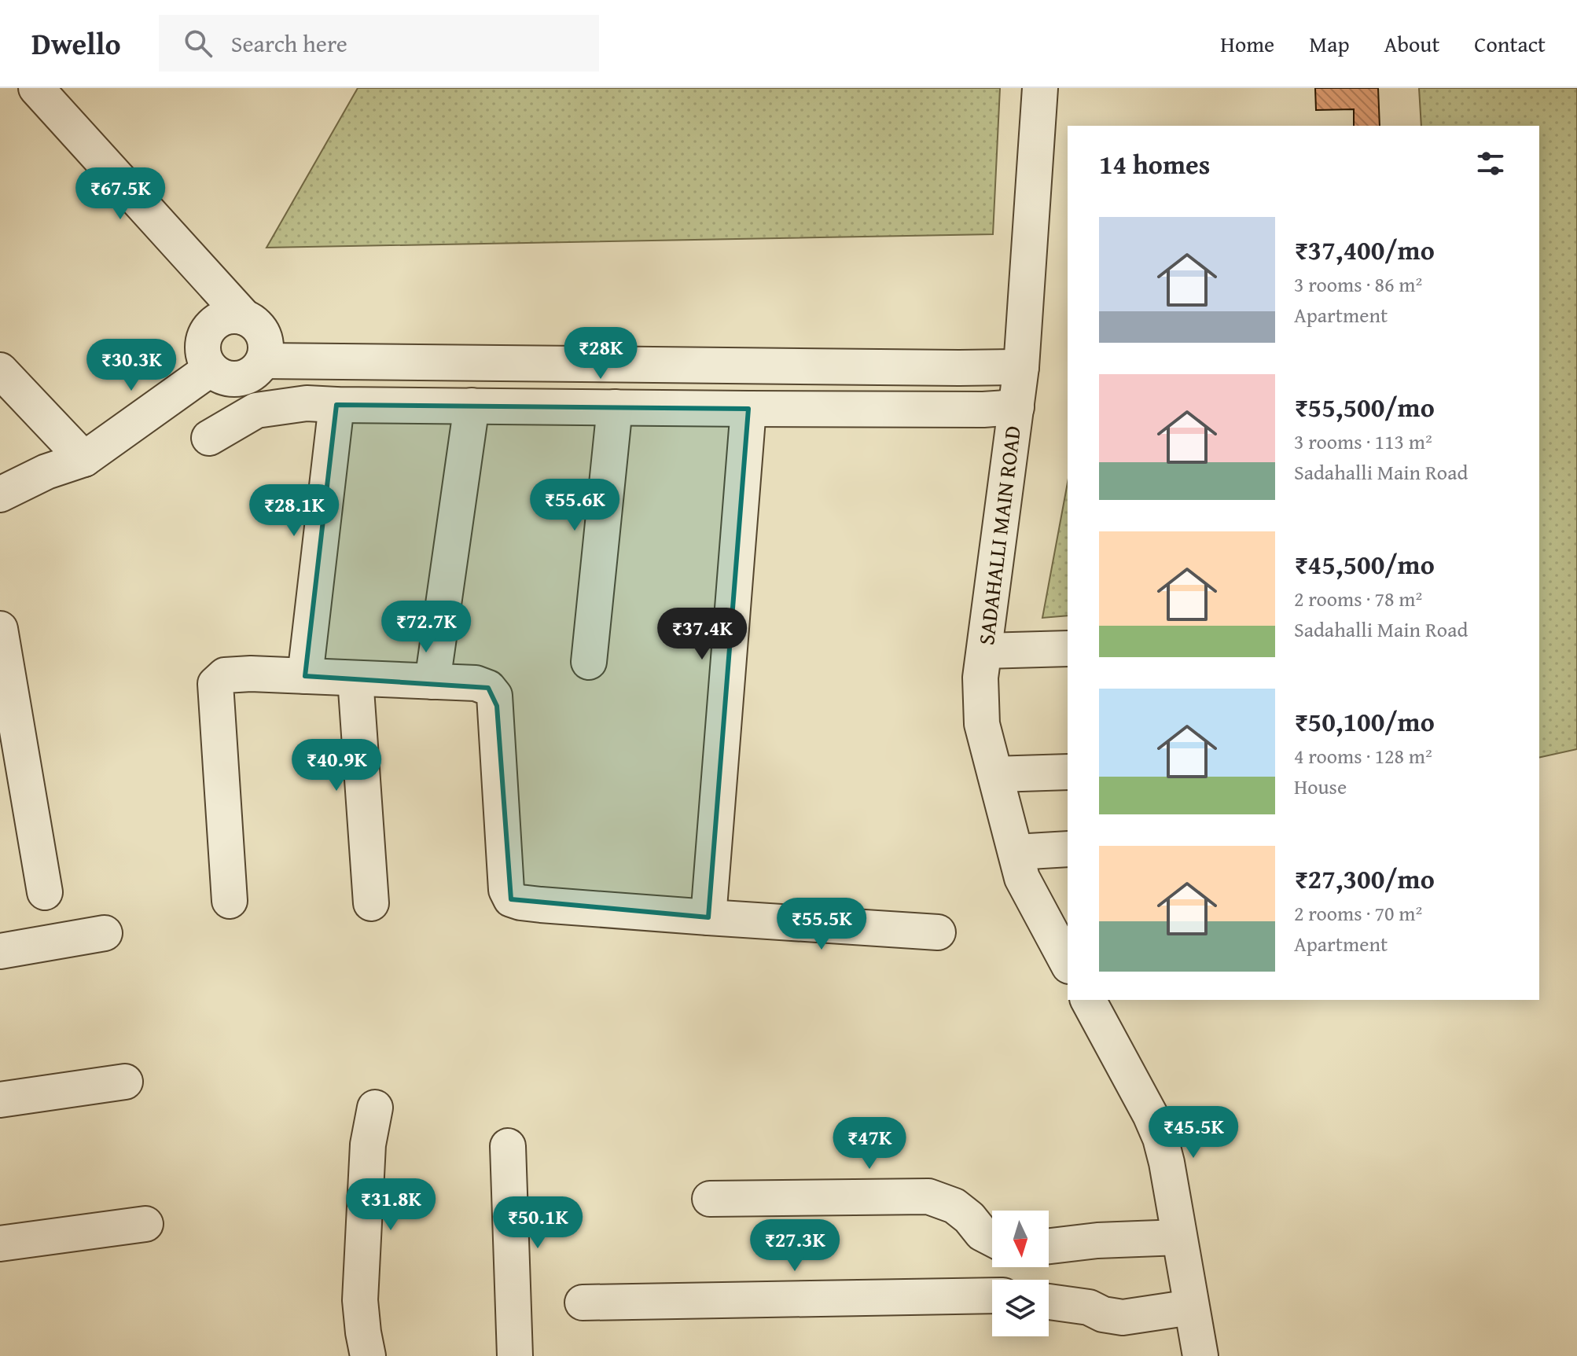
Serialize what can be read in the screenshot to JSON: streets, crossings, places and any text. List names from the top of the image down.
{
  "streets": {
    "street": ["SADAHALLI MAIN ROAD"]
  },
  "north": "bottom",
  "page": {
    "header": "Dwello",
    "search": "Search here",
    "nav": [
      "Home",
      "Map",
      "About",
      "Contact"
    ],
    "heading": "14 homes",
    "price": [
      "₹67.5K",
      "₹28K",
      "₹30.3K",
      "₹55.6K",
      "₹28.1K",
      "₹72.7K",
      "₹37.4K",
      "₹40.9K",
      "₹55.5K",
      "₹45.5K",
      "₹47K",
      "₹31.8K",
      "₹50.1K",
      "₹27.3K"
    ],
    "list": [
      {
        "name": "₹37,400/mo",
        "note": "3 rooms · 86 m² · Apartment"
      },
      {
        "name": "₹55,500/mo",
        "note": "3 rooms · 113 m² · Sadahalli Main Road"
      },
      {
        "name": "₹45,500/mo",
        "note": "2 rooms · 78 m² · Sadahalli Main Road"
      },
      {
        "name": "₹50,100/mo",
        "note": "4 rooms · 128 m² · House"
      },
      {
        "name": "₹27,300/mo",
        "note": "2 rooms · 70 m² · Apartment"
      }
    ]
  }
}
